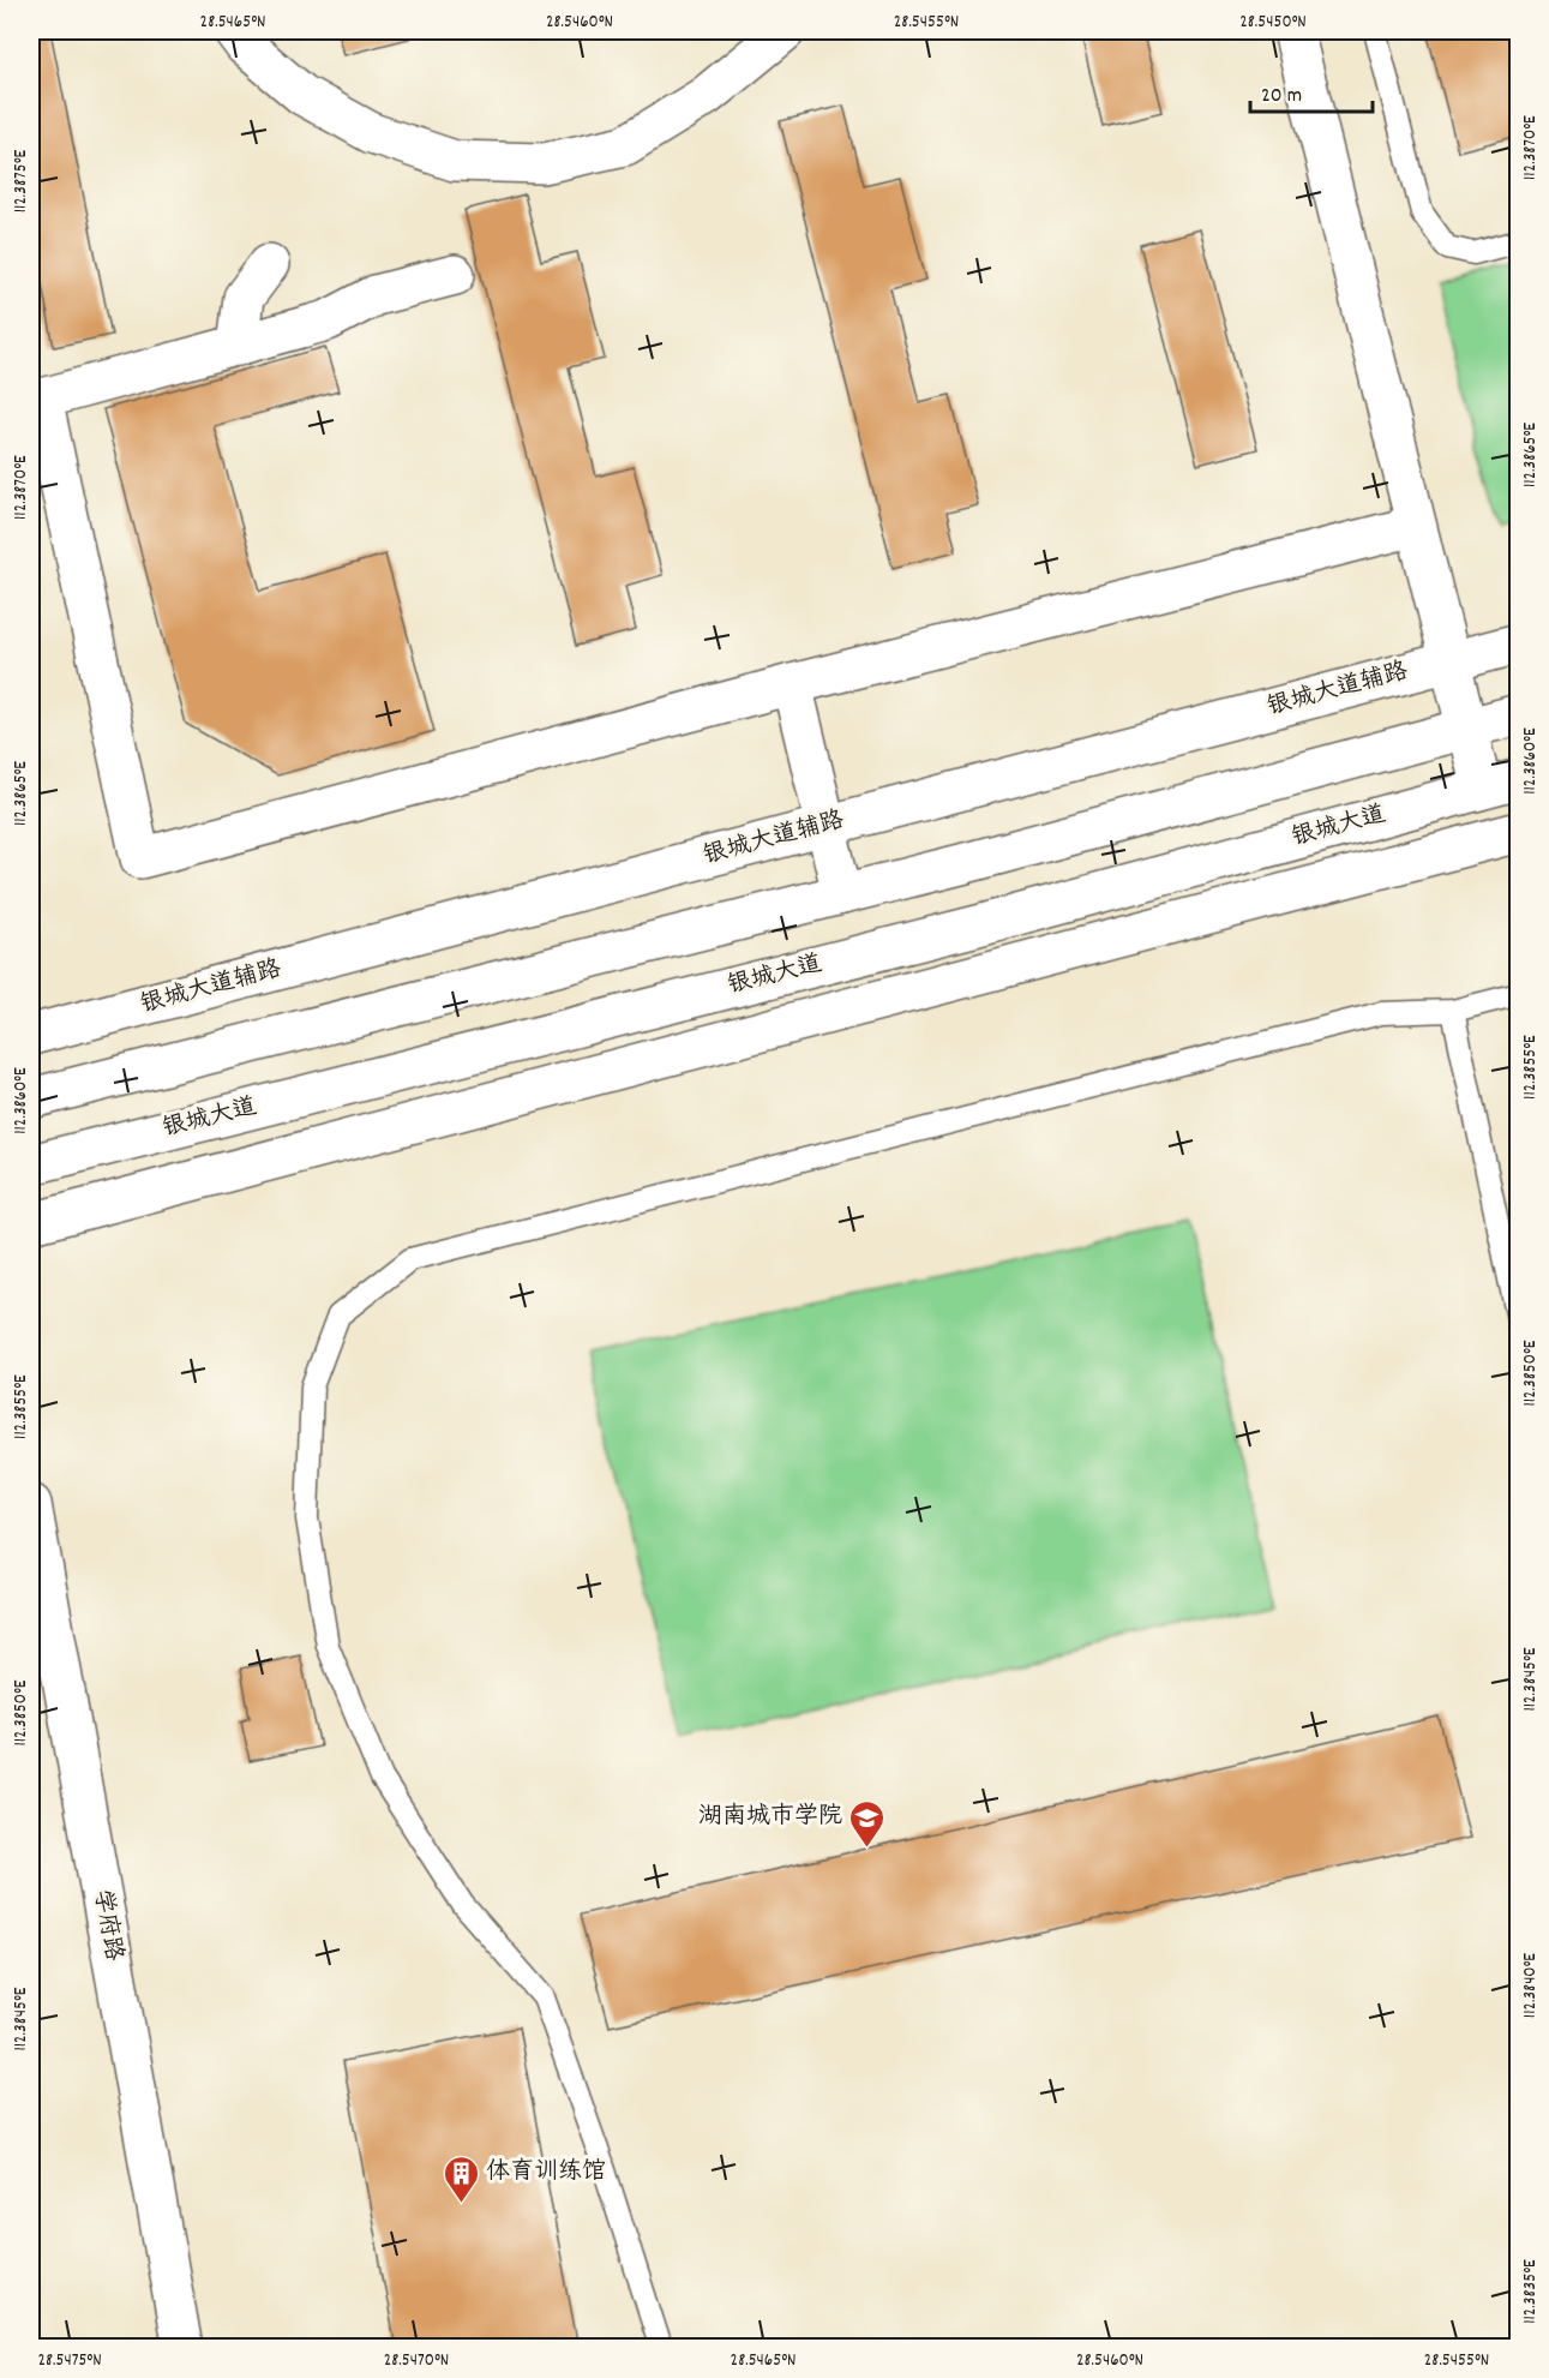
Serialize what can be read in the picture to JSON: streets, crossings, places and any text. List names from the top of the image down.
{
  "streets": {
    "street": ["银城大道辅路", "银城大道", "学府路"]
  },
  "places": {
    "school or university": ["湖南城市学院"],
    "building": ["体育训练馆"]
  },
  "scale_bar": "20 m",
  "coordinates": [
    "28.5465°N",
    "28.5460°N",
    "28.5455°N",
    "28.5450°N",
    "112.3870°E",
    "112.3875°E",
    "112.3865°E",
    "112.3860°E",
    "112.3855°E",
    "112.3850°E",
    "112.3845°E",
    "112.3840°E",
    "112.3835°E",
    "28.5475°N",
    "28.5470°N"
  ]
}
